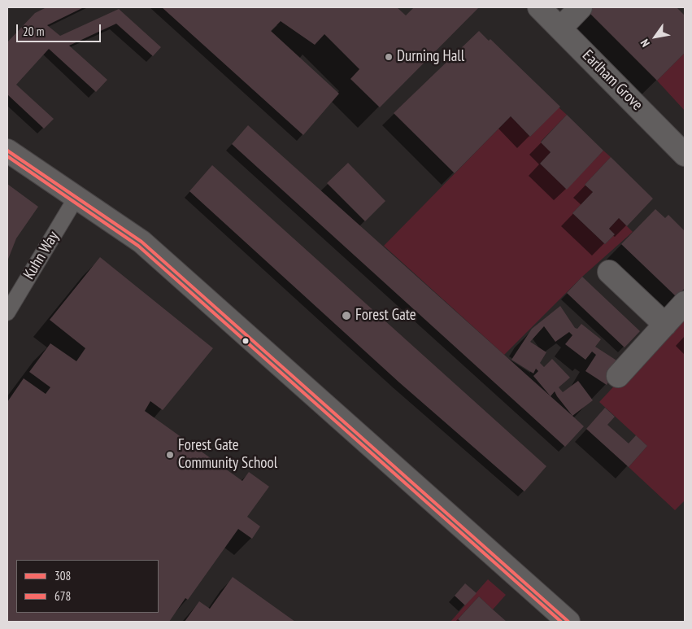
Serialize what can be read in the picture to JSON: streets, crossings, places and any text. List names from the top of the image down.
{
  "streets": {
    "street": ["Earlham Grove"],
    "lane": ["Kuhn Way"]
  },
  "places": ["Durning Hall", "Forest Gate", "Forest Gate Community School"],
  "lines": ["transit line 308", "transit line 678"],
  "legend": ["308", "678"],
  "scale_bar": "20 m",
  "north": "bottom left"
}
